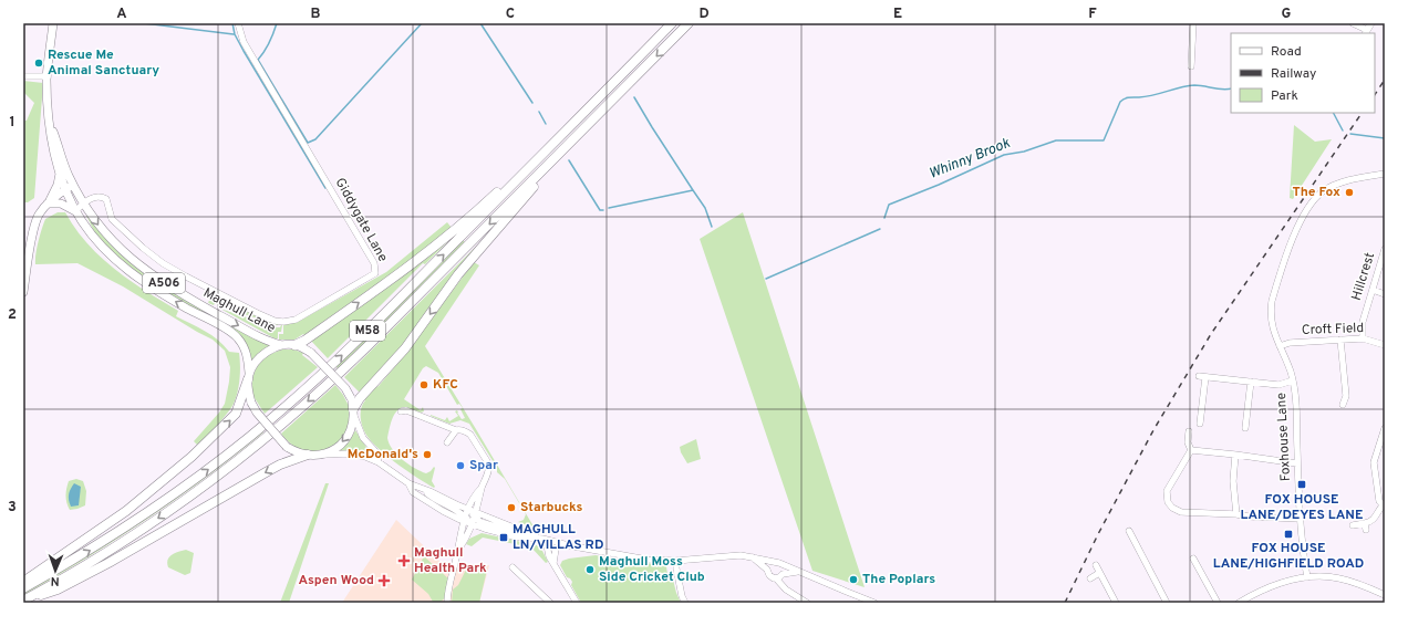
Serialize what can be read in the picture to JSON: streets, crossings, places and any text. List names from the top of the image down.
{
  "streets": {
    "highway": ["M58"],
    "main road": ["A506", "Maghull Lane"],
    "street": [
      "Giddygate Lane",
      "Hillcrest",
      "Croft Field",
      "Foxhouse Lane"
    ]
  },
  "crossings": [
    ["Giddygate Lane", "Maghull Lane"],
    ["Hillcrest", "Croft Field"],
    ["A506", "Maghull Lane"],
    ["A506", "M58"],
    ["Maghull Lane", "M58"],
    ["Croft Field", "Foxhouse Lane"]
  ],
  "water": ["Whinny Brook"],
  "places": {
    "other": [
      "Rescue Me Animal Sanctuary",
      "The Fox",
      "KFC",
      "McDonald's",
      "Spar",
      "Starbucks",
      "Maghull Moss Side Cricket Club",
      "The Poplars"
    ],
    "transit": ["FOX HOUSE LANE/DEYES LANE", "FOX HOUSE LANE/HIGHFIELD ROAD", "MAGHULL LN/VILLAS RD"],
    "health": ["Maghull Health Park", "Aspen Wood"]
  },
  "legend": ["Road", "Railway", "Park"],
  "north": "bottom",
  "grid": {
    "columns": [
      "A",
      "B",
      "C",
      "D",
      "E",
      "F",
      "G"
    ],
    "rows": ["1", "2", "3"]
  }
}
